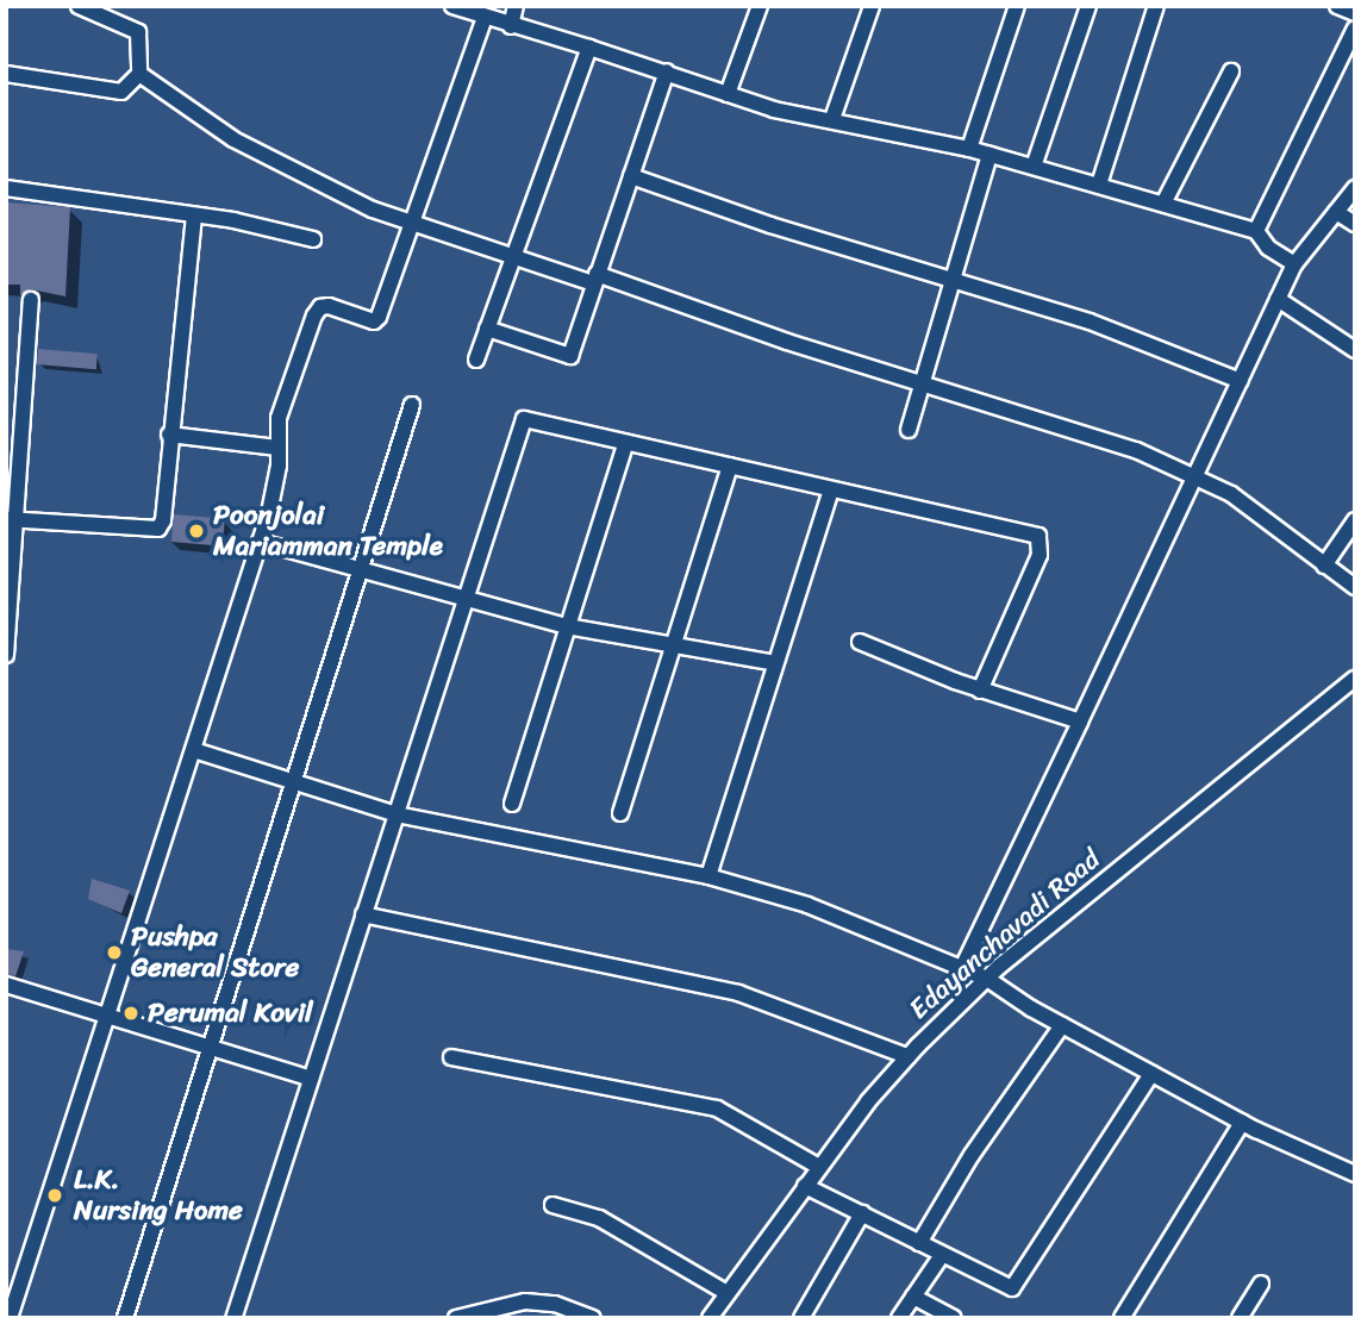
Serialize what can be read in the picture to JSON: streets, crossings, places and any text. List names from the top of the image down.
{
  "streets": {
    "street": ["Edayanchavadi Road"]
  },
  "places": [
    "Poonjolai Mariamman Temple",
    "Pushpa General Store",
    "Perumal Kovil",
    "L.K. Nursing Home"
  ]
}
